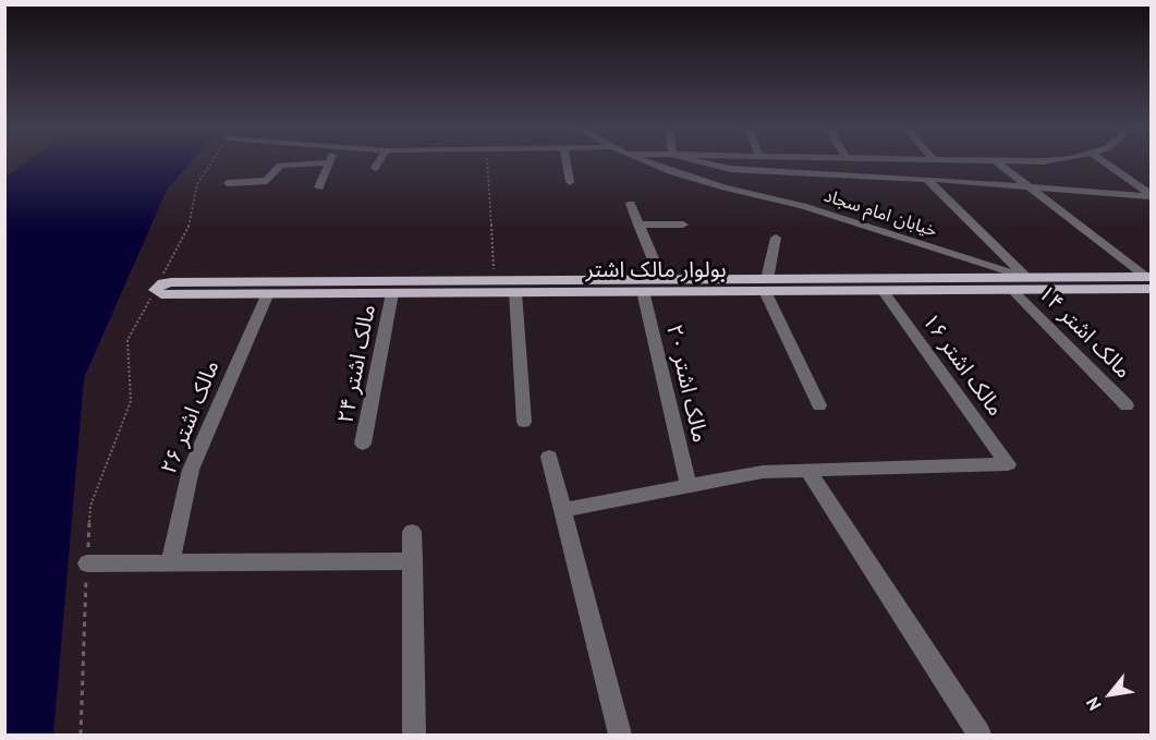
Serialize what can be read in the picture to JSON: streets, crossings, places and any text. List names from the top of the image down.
{
  "streets": {
    "main road": ["بولوار مالک اشتر"],
    "street": [
      "خیابان امام سجاد",
      "مالک اشتر ۱۴",
      "مالک اشتر ۲۴",
      "مالک اشتر ۱۶",
      "مالک اشتر ۲۰",
      "مالک اشتر ۲۶"
    ]
  },
  "crossings": [
    ["خیابان امام سجاد", "بولوار مالک اشتر"],
    ["بولوار مالک اشتر", "مالک اشتر ۱۴"],
    ["بولوار مالک اشتر", "مالک اشتر ۲۴"],
    ["بولوار مالک اشتر", "مالک اشتر ۱۶"],
    ["بولوار مالک اشتر", "مالک اشتر ۲۰"],
    ["بولوار مالک اشتر", "مالک اشتر ۲۶"]
  ],
  "north": "bottom left"
}
